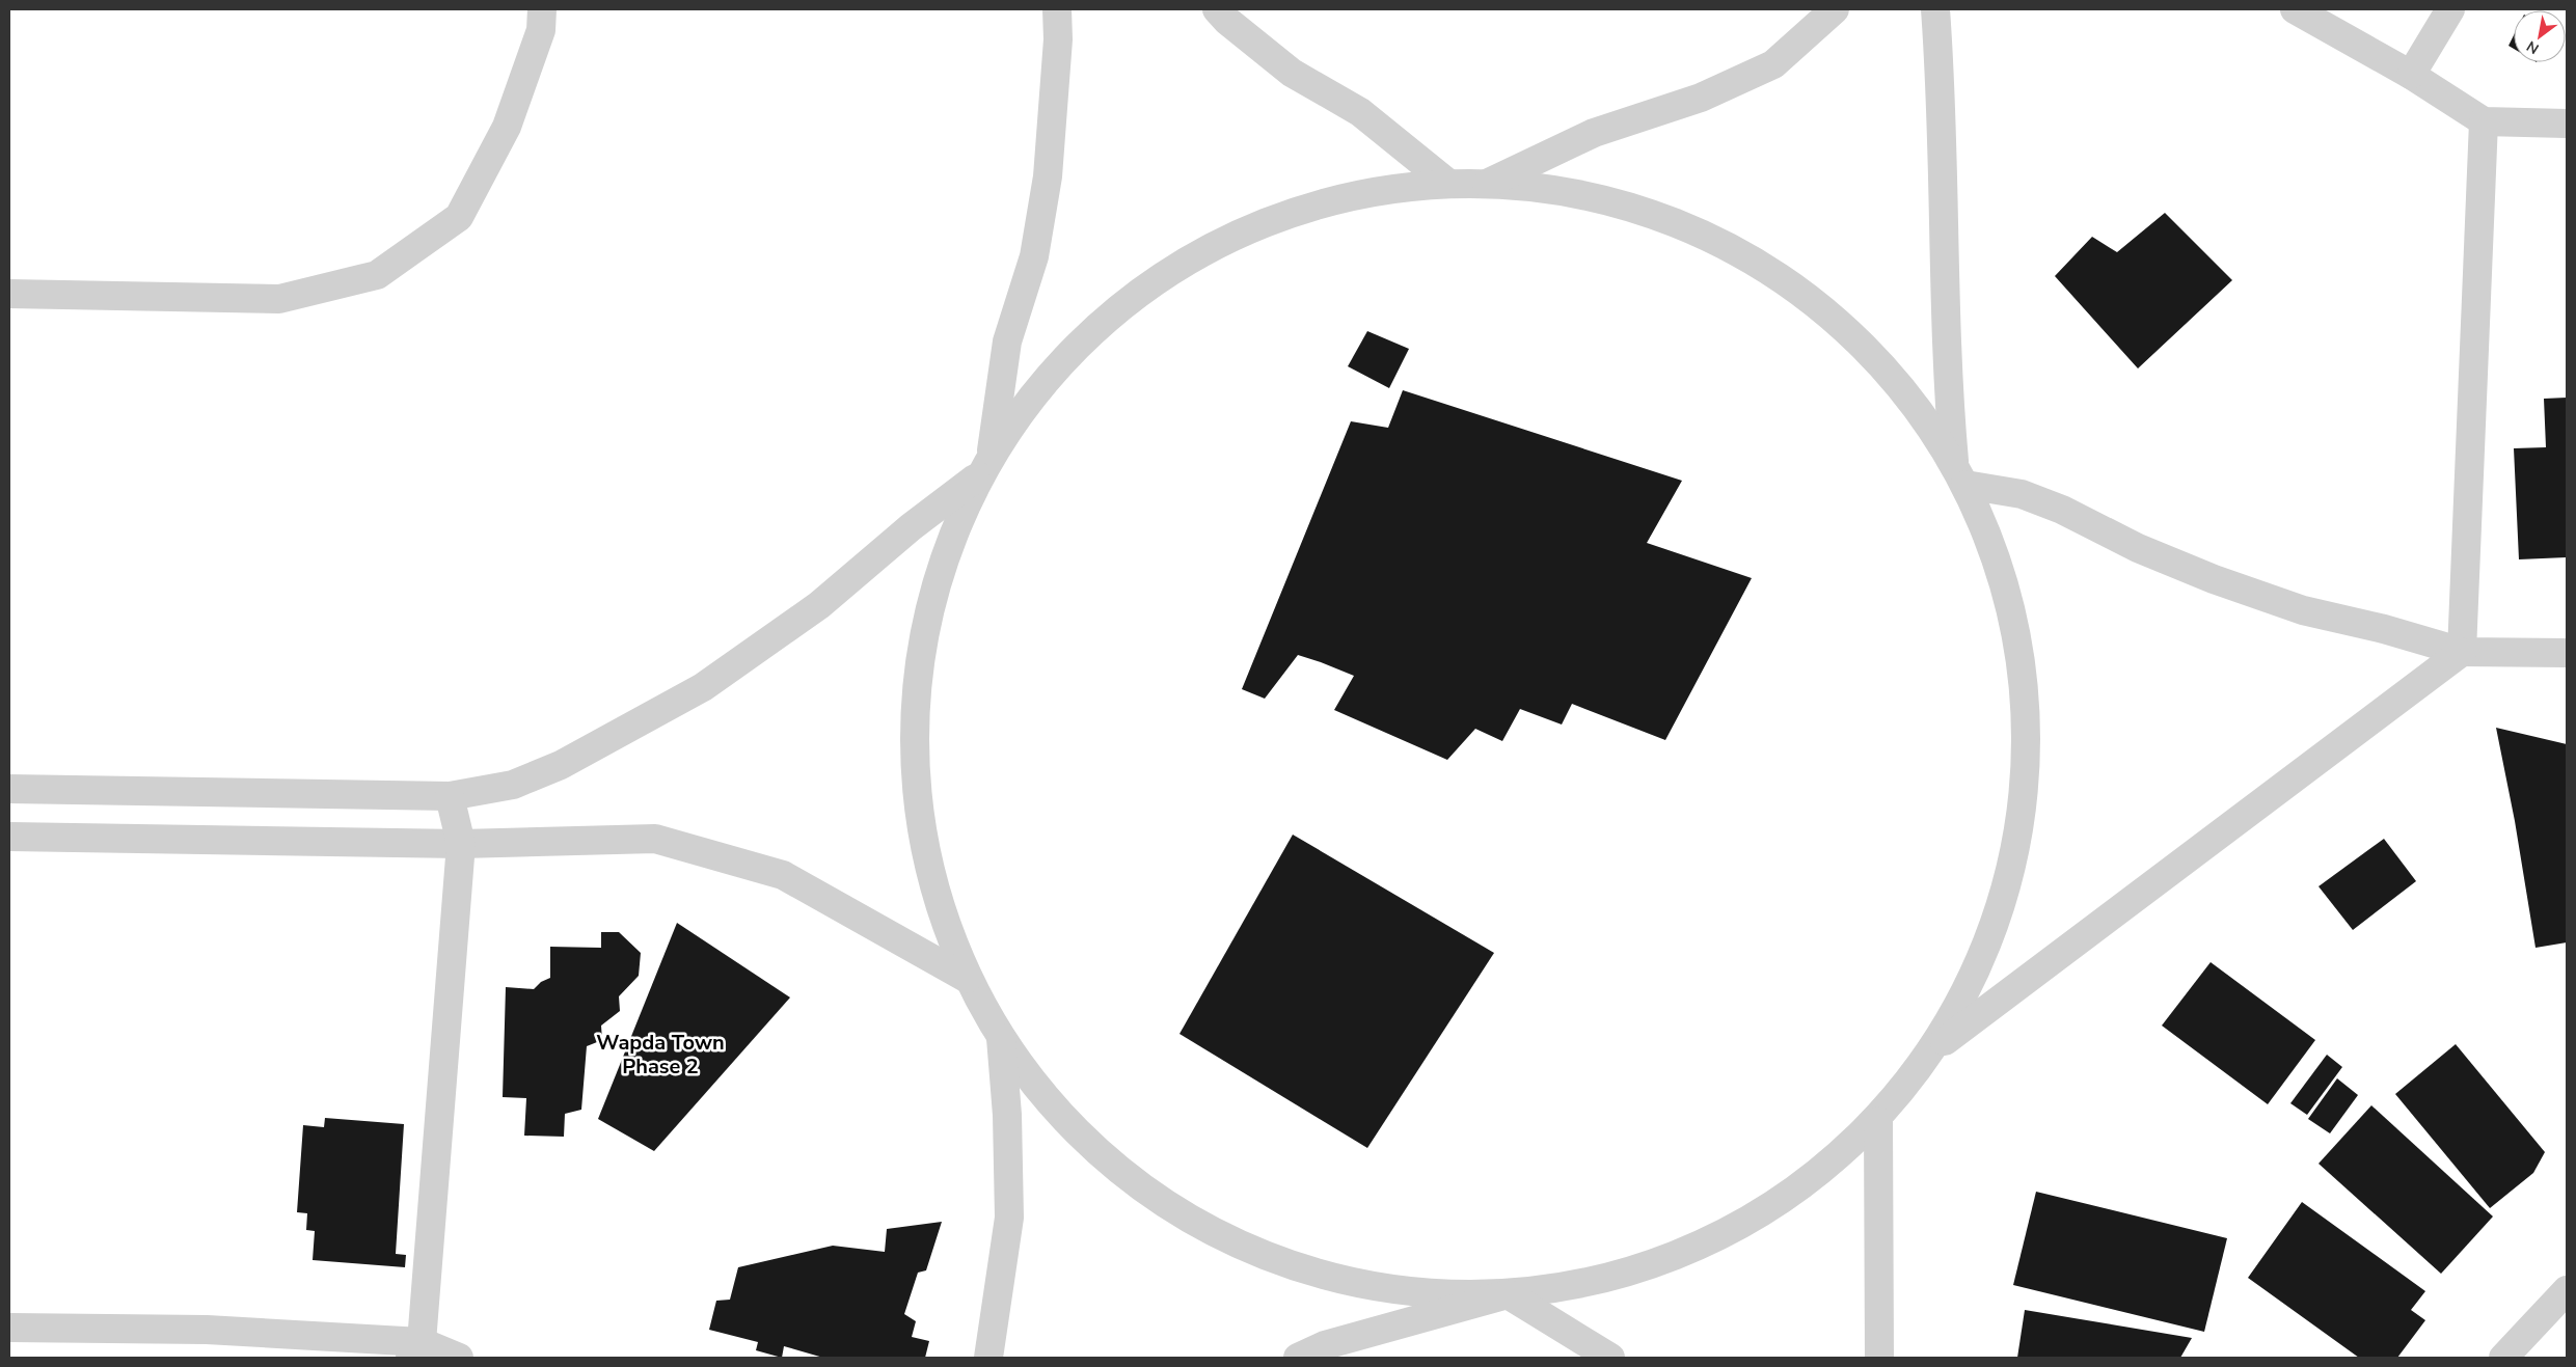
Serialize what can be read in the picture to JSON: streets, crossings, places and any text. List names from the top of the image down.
{
  "districts": ["Wapda Town Phase 2"],
  "north": "bottom left"
}
